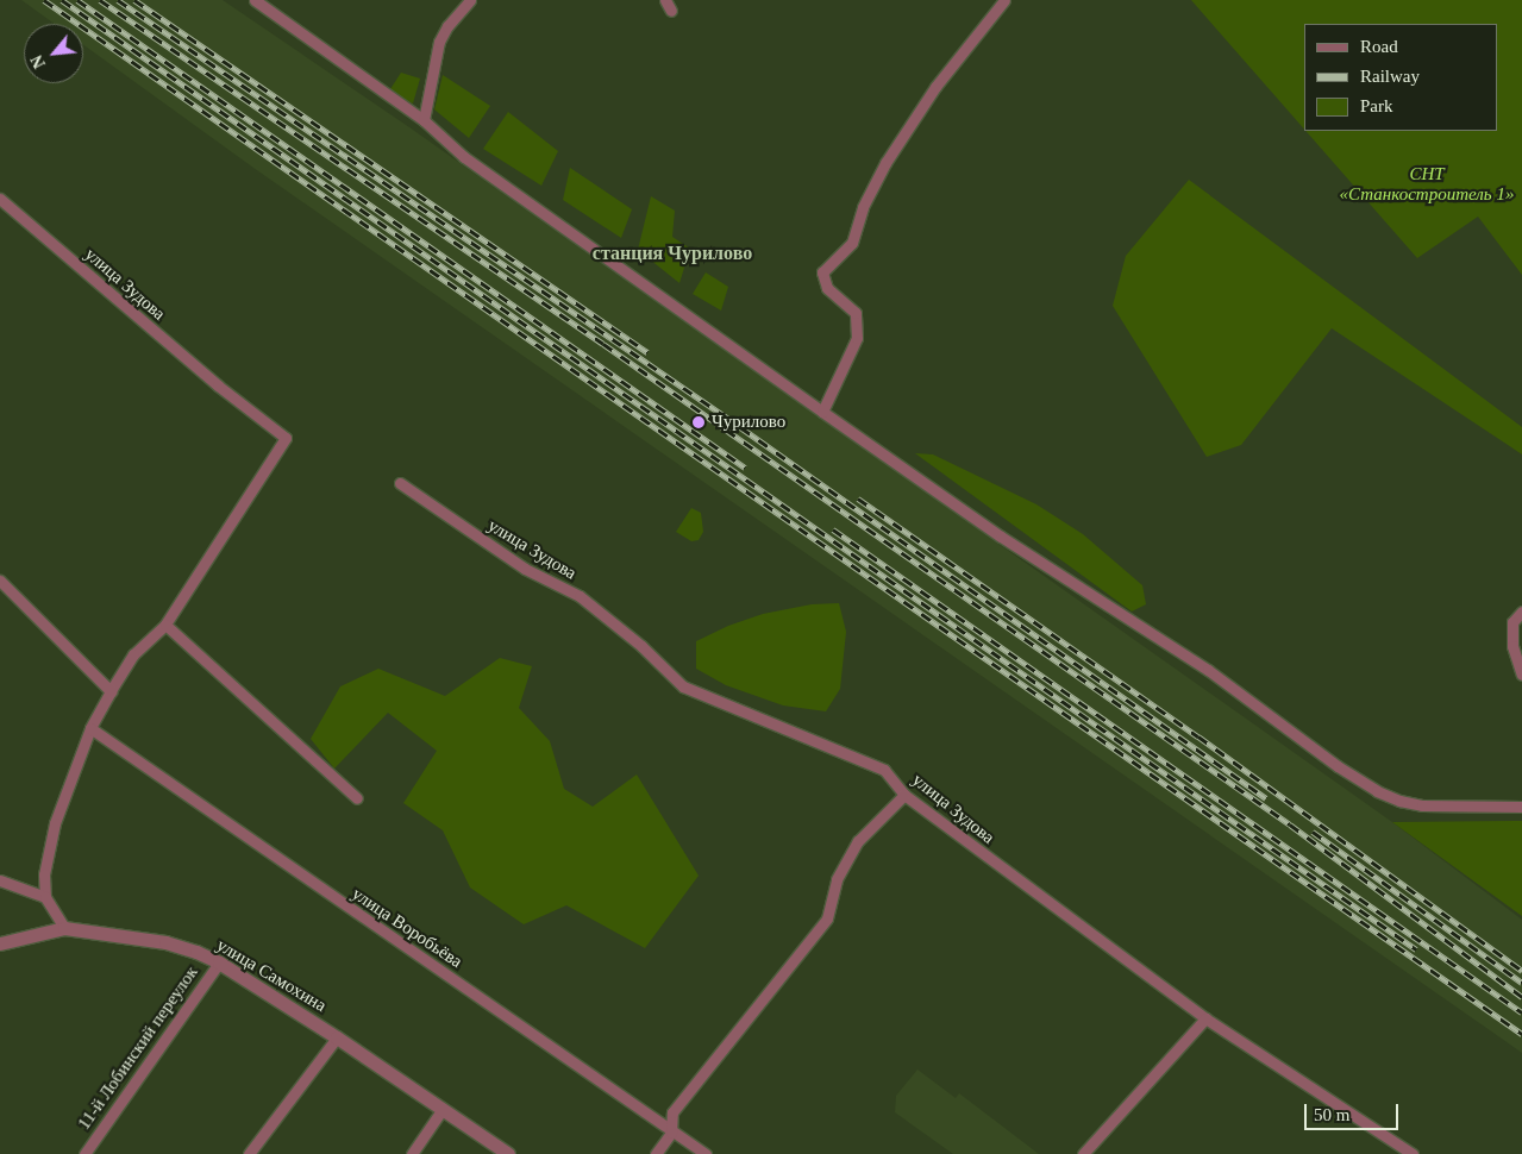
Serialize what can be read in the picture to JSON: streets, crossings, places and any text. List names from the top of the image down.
{
  "streets": {
    "street": [
      "улица Зудова",
      "улица Воробьёва",
      "улица Самохина",
      "11-й Лобинский переулок"
    ]
  },
  "crossings": [
    ["улица Самохина", "11-й Лобинский переулок"]
  ],
  "districts": ["станция Чурилово"],
  "parks": ["СНТ «Станкостроитель 1»"],
  "places": ["Чурилово"],
  "legend": ["Road", "Railway", "Park"],
  "scale_bar": "50 m",
  "north": "bottom left"
}
